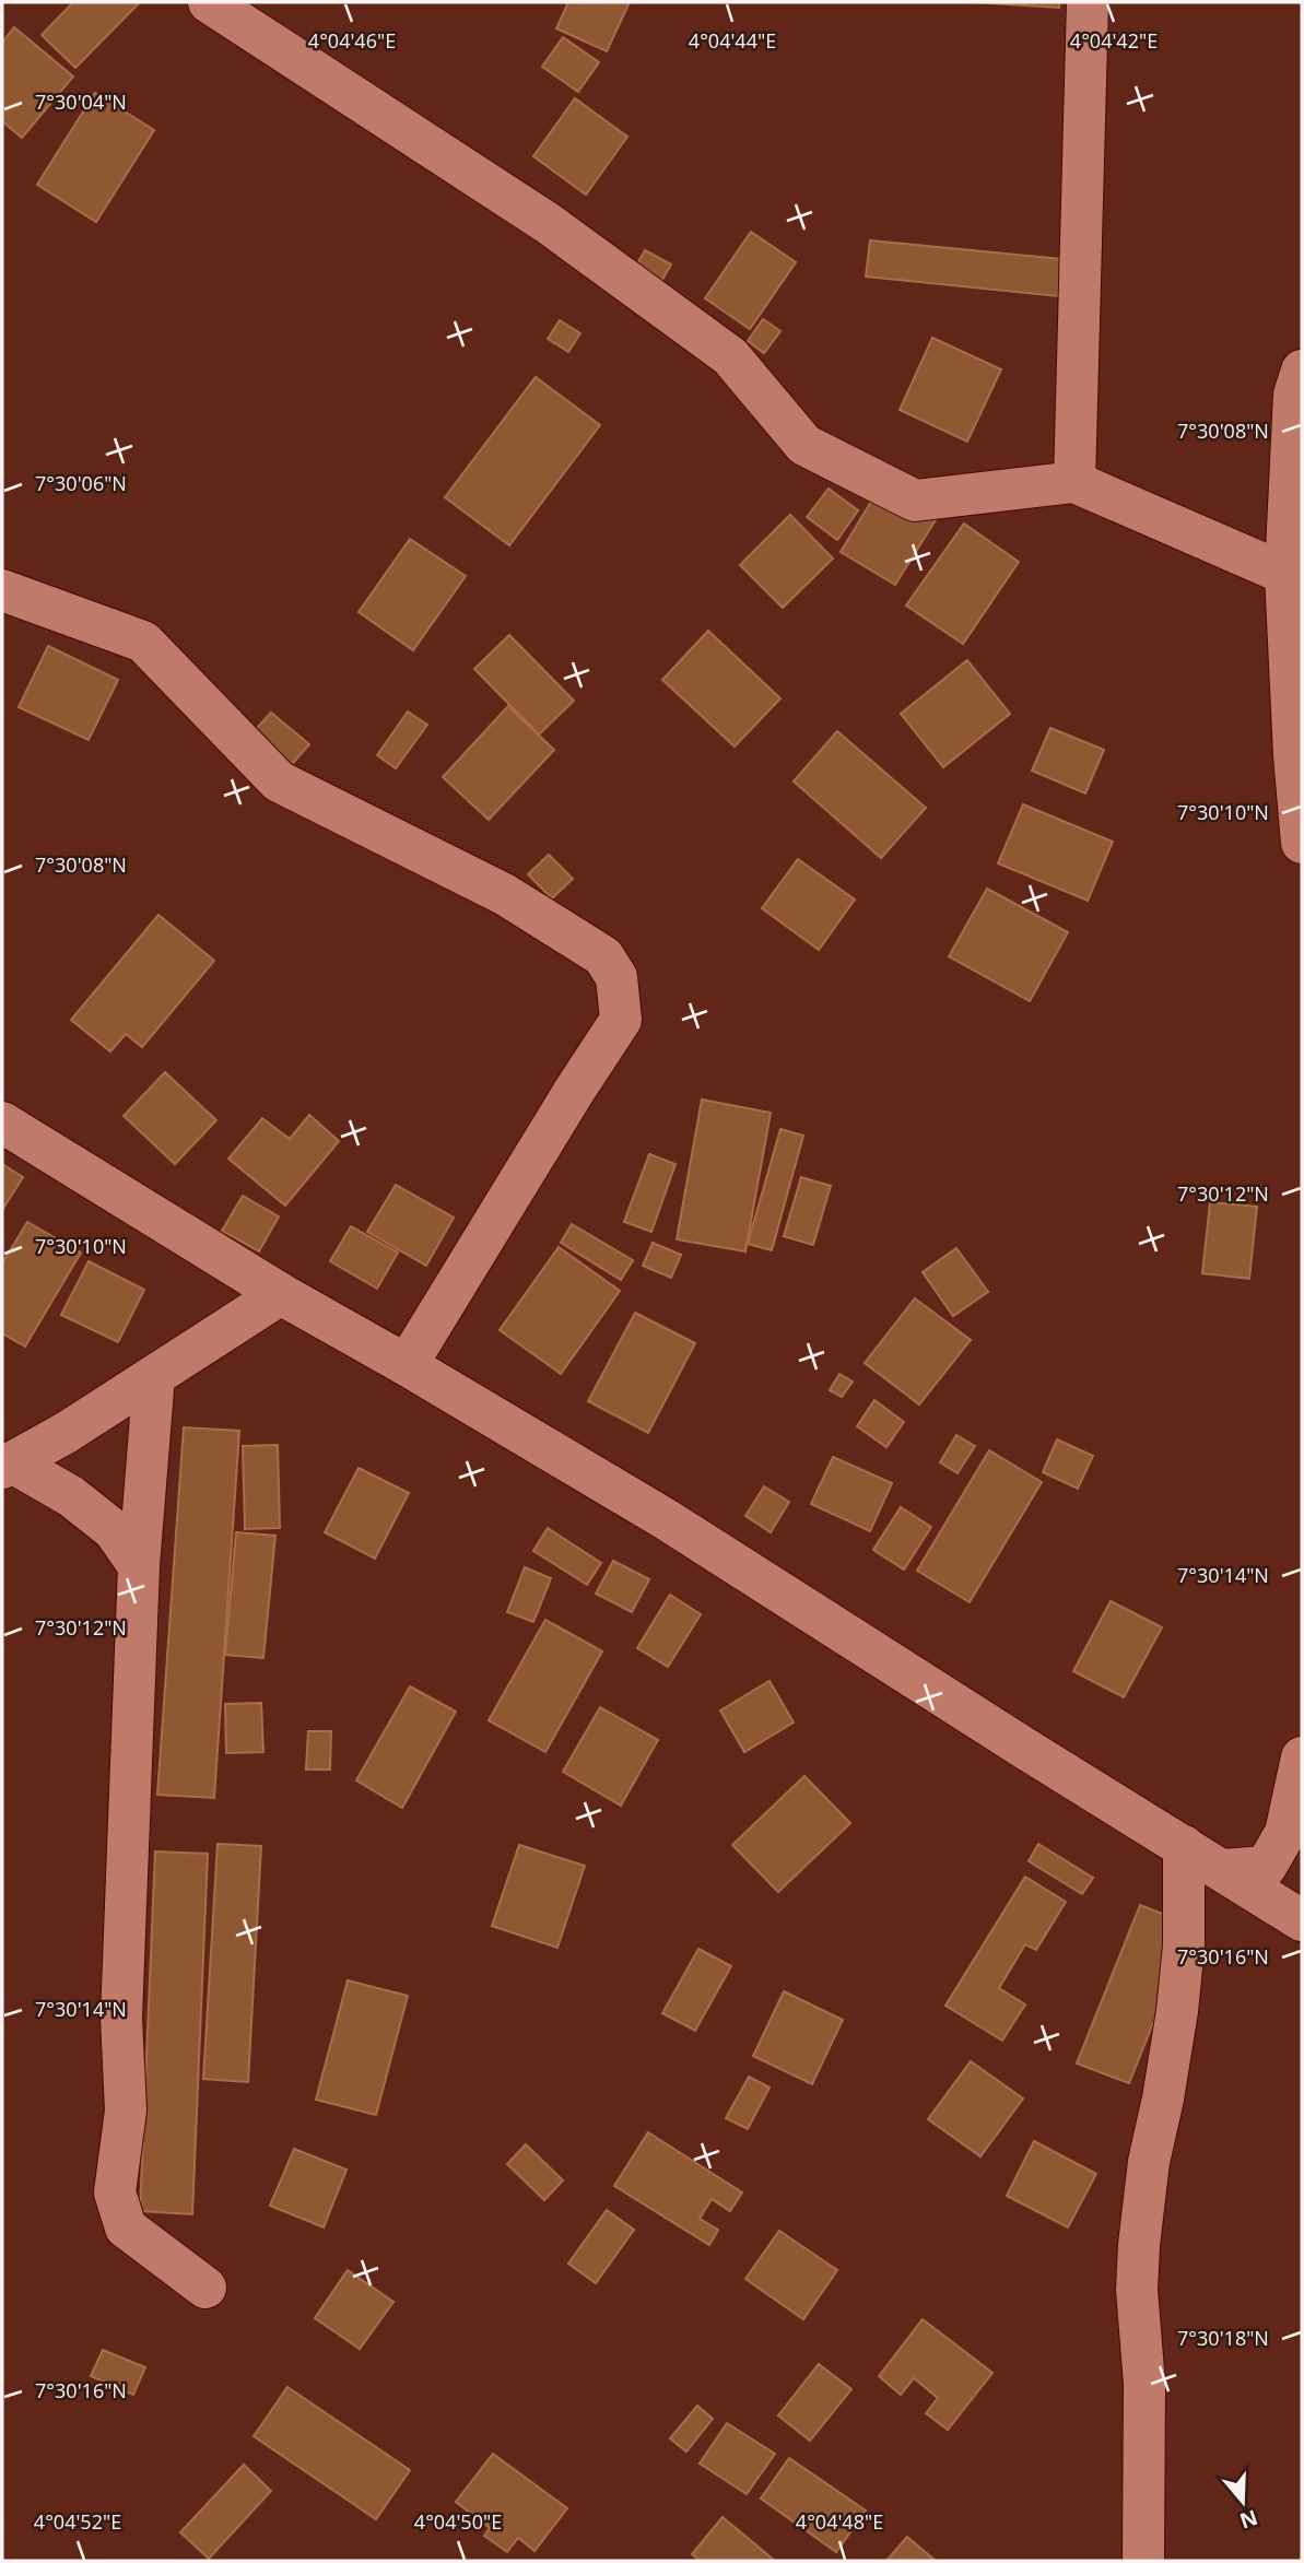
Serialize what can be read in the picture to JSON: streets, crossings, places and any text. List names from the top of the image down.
{
  "north": "bottom",
  "coordinates": [
    "4°04'46\"E",
    "4°04'44\"E",
    "4°04'42\"E",
    "7°30'04\"N",
    "7°30'08\"N",
    "7°30'06\"N",
    "7°30'10\"N",
    "7°30'12\"N",
    "7°30'14\"N",
    "7°30'16\"N",
    "7°30'18\"N",
    "4°04'52\"E",
    "4°04'50\"E",
    "4°04'48\"E"
  ]
}
